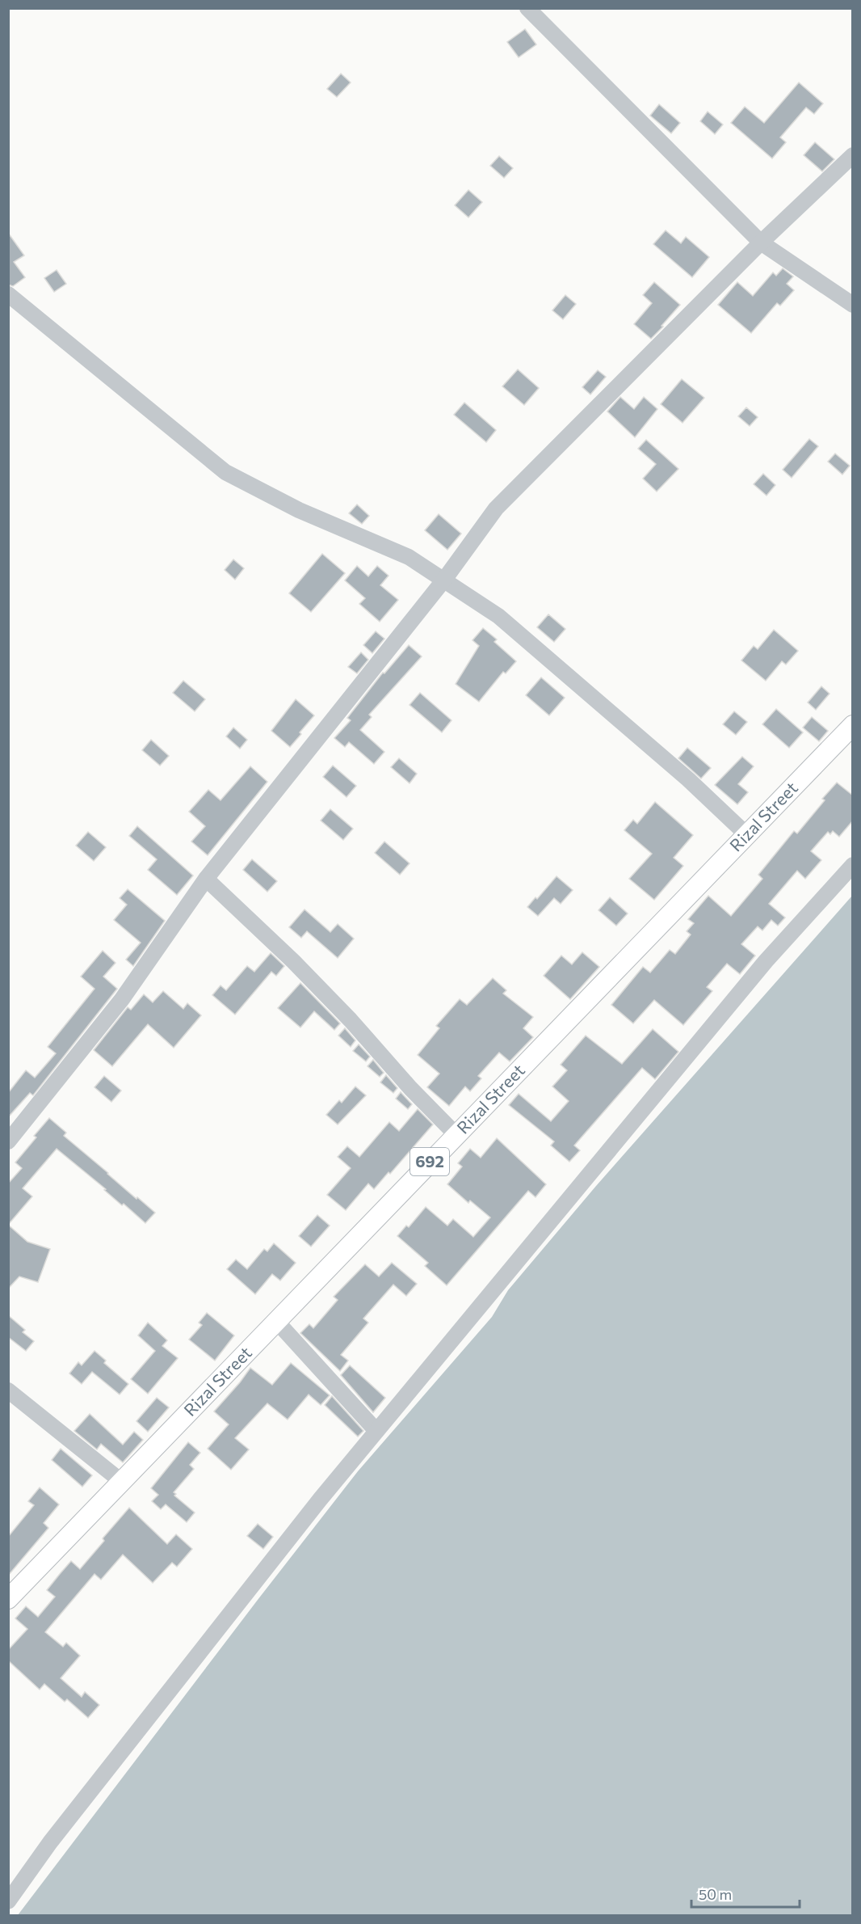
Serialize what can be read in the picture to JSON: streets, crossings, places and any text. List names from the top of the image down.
{
  "streets": {
    "main road": ["Rizal Street", "692"]
  },
  "scale_bar": "50 m"
}
